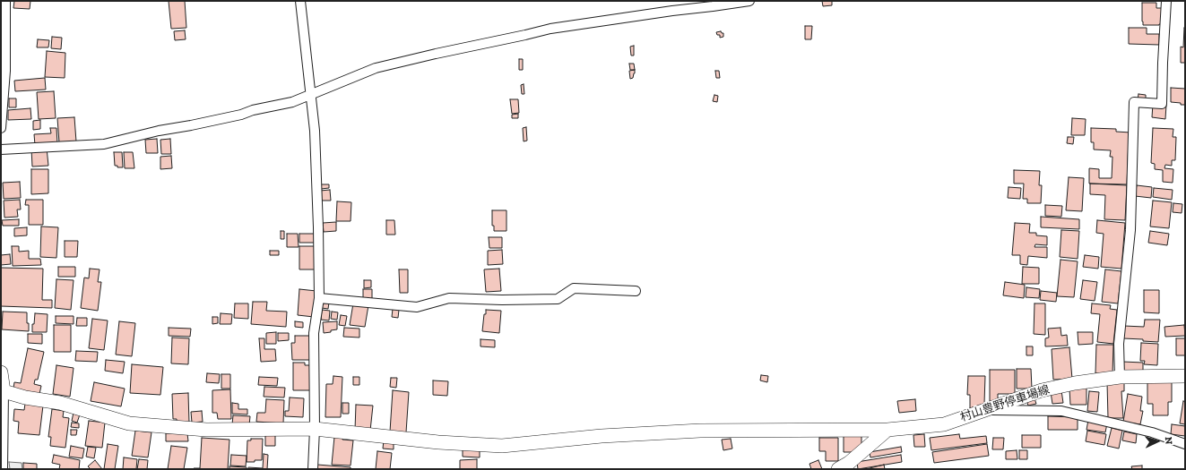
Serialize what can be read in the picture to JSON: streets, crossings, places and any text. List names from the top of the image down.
{
  "streets": {
    "street": ["村山豊野停車場線"]
  },
  "north": "right"
}
